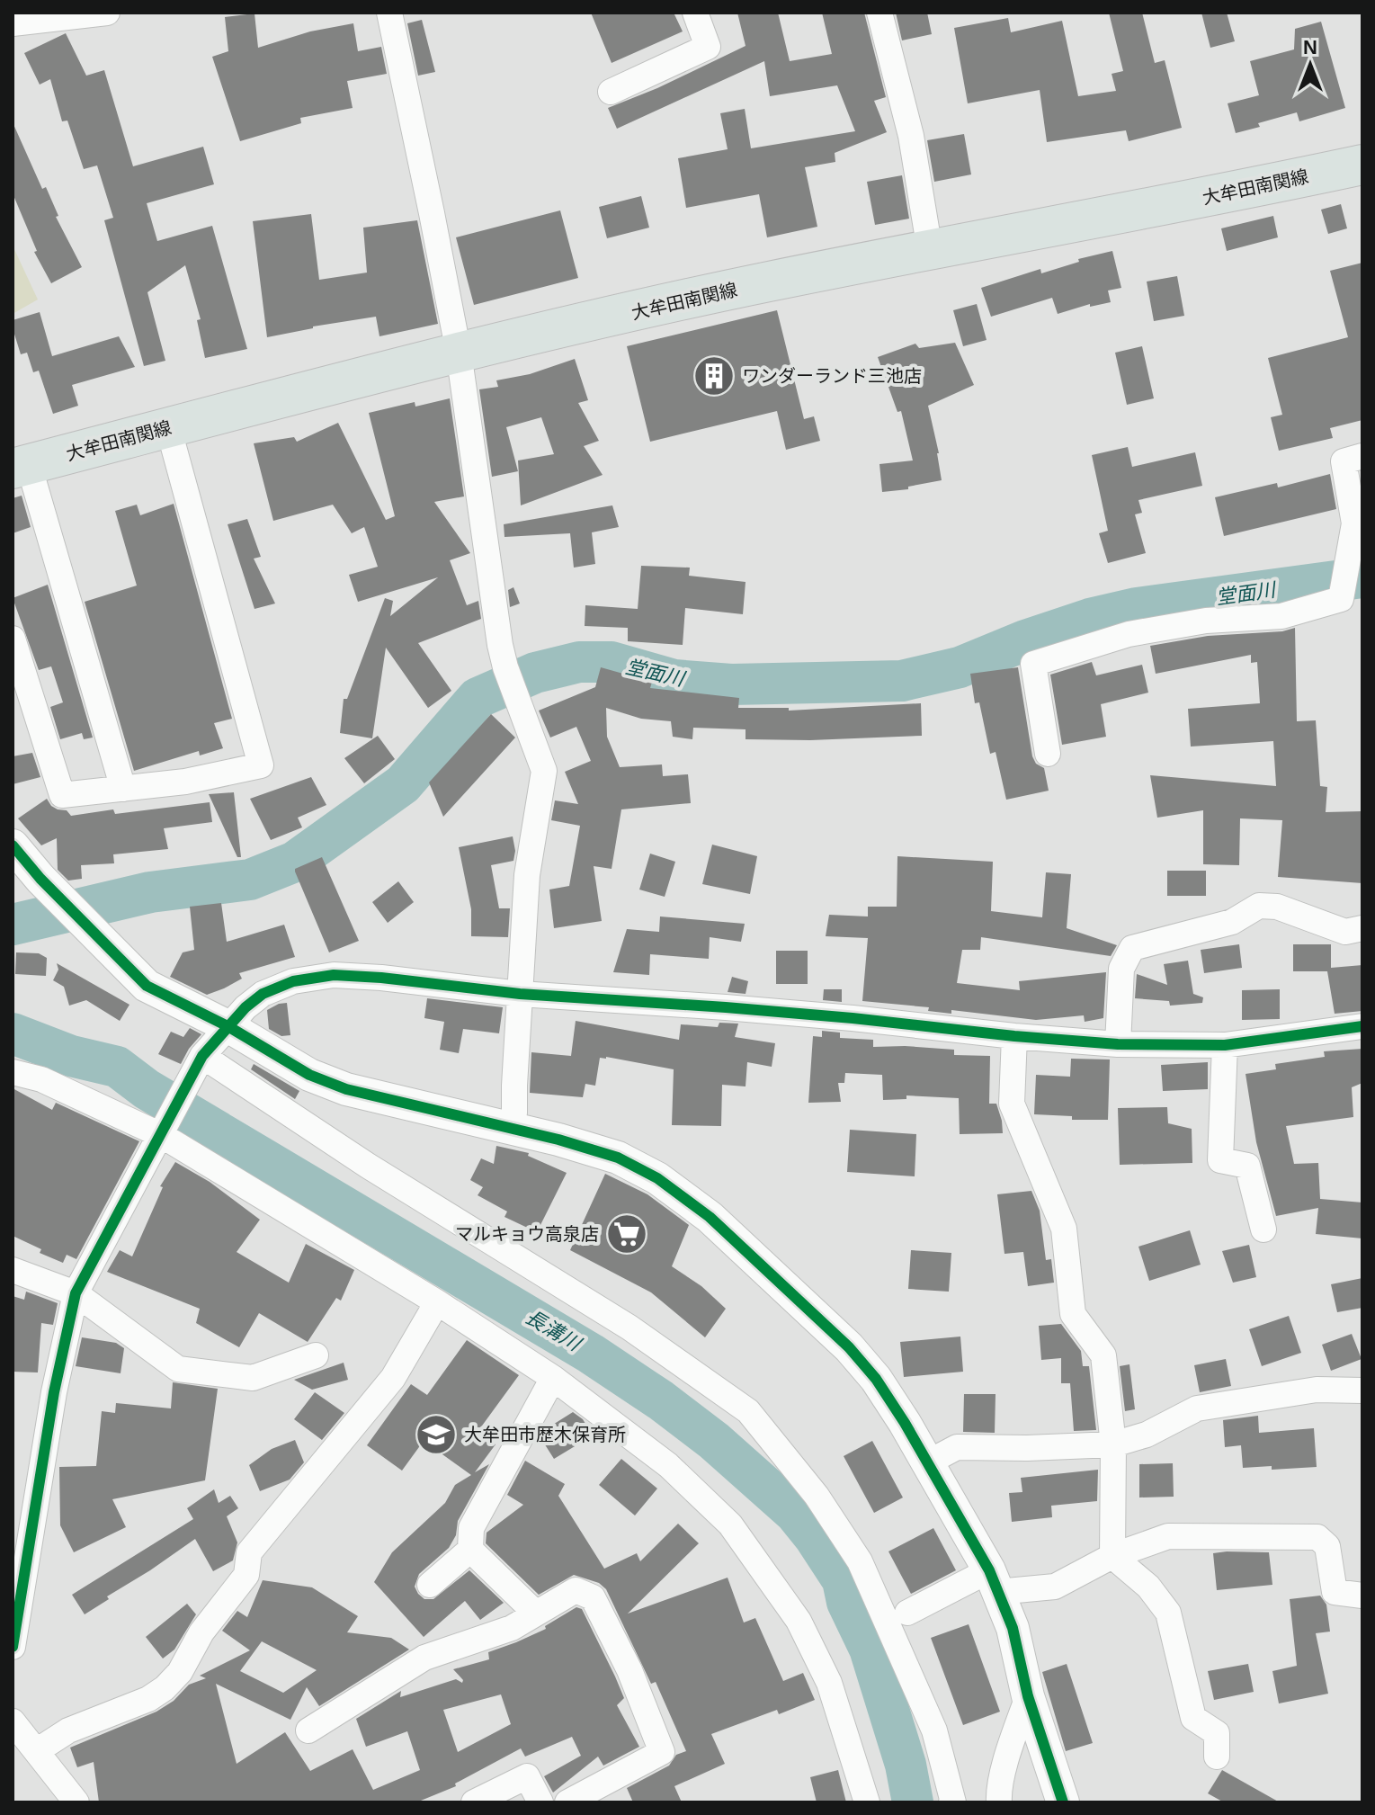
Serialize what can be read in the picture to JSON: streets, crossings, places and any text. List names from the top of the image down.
{
  "streets": {
    "main road": ["大牟田南関線"]
  },
  "water": ["堂面川", "長溝川"],
  "places": {
    "building": ["ワンダーランド三池店"],
    "supermarket": ["マルキョウ高泉店"],
    "school or university": ["大牟田市歴木保育所"]
  },
  "north": "top"
}
